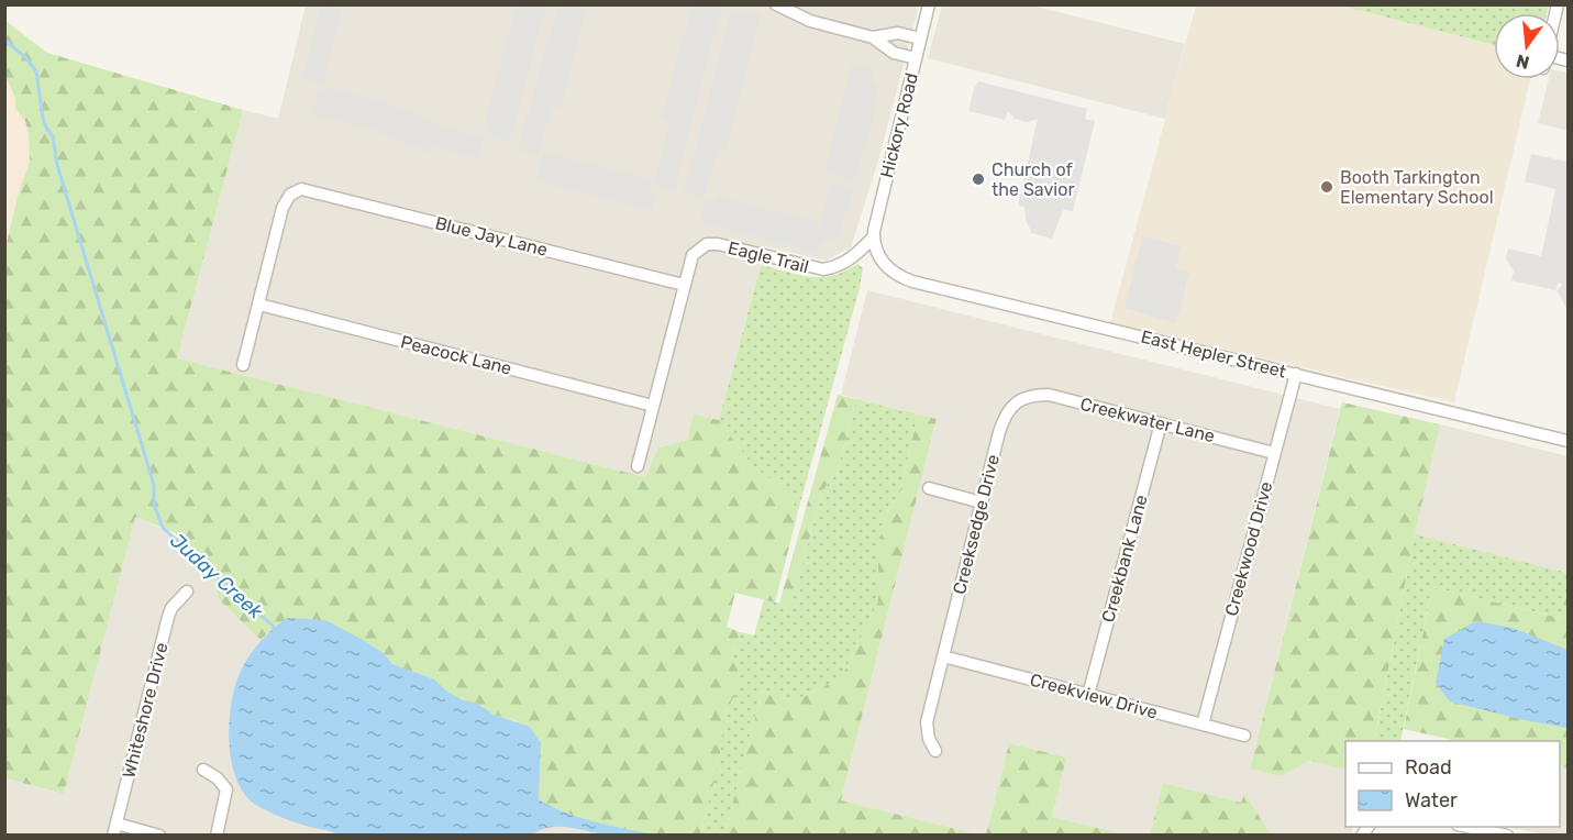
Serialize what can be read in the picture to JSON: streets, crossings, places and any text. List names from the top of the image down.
{
  "streets": {
    "street": [
      "Hickory Road",
      "Blue Jay Lane",
      "Eagle Trail",
      "East Hepler Street",
      "Peacock Lane",
      "Creekwater Lane",
      "Creeksedge Drive",
      "Creekwood Drive",
      "Creekbank Lane",
      "Creekview Drive",
      "Whiteshore Drive"
    ]
  },
  "crossings": [
    ["Hickory Road", "Eagle Trail"],
    ["Hickory Road", "East Hepler Street"],
    ["Blue Jay Lane", "Eagle Trail"],
    ["Blue Jay Lane", "Peacock Lane"],
    ["Eagle Trail", "East Hepler Street"],
    ["Eagle Trail", "Peacock Lane"],
    ["East Hepler Street", "Creekwood Drive"],
    ["Creekwater Lane", "Creeksedge Drive"],
    ["Creekwater Lane", "Creekwood Drive"],
    ["Creekwater Lane", "Creekbank Lane"],
    ["Creeksedge Drive", "Creekview Drive"],
    ["Creekwood Drive", "Creekview Drive"],
    ["Creekbank Lane", "Creekview Drive"]
  ],
  "water": ["Juday Creek"],
  "places": ["Church of the Savior", "Booth Tarkington Elementary School"],
  "legend": ["Road", "Water"],
  "north": "bottom"
}
